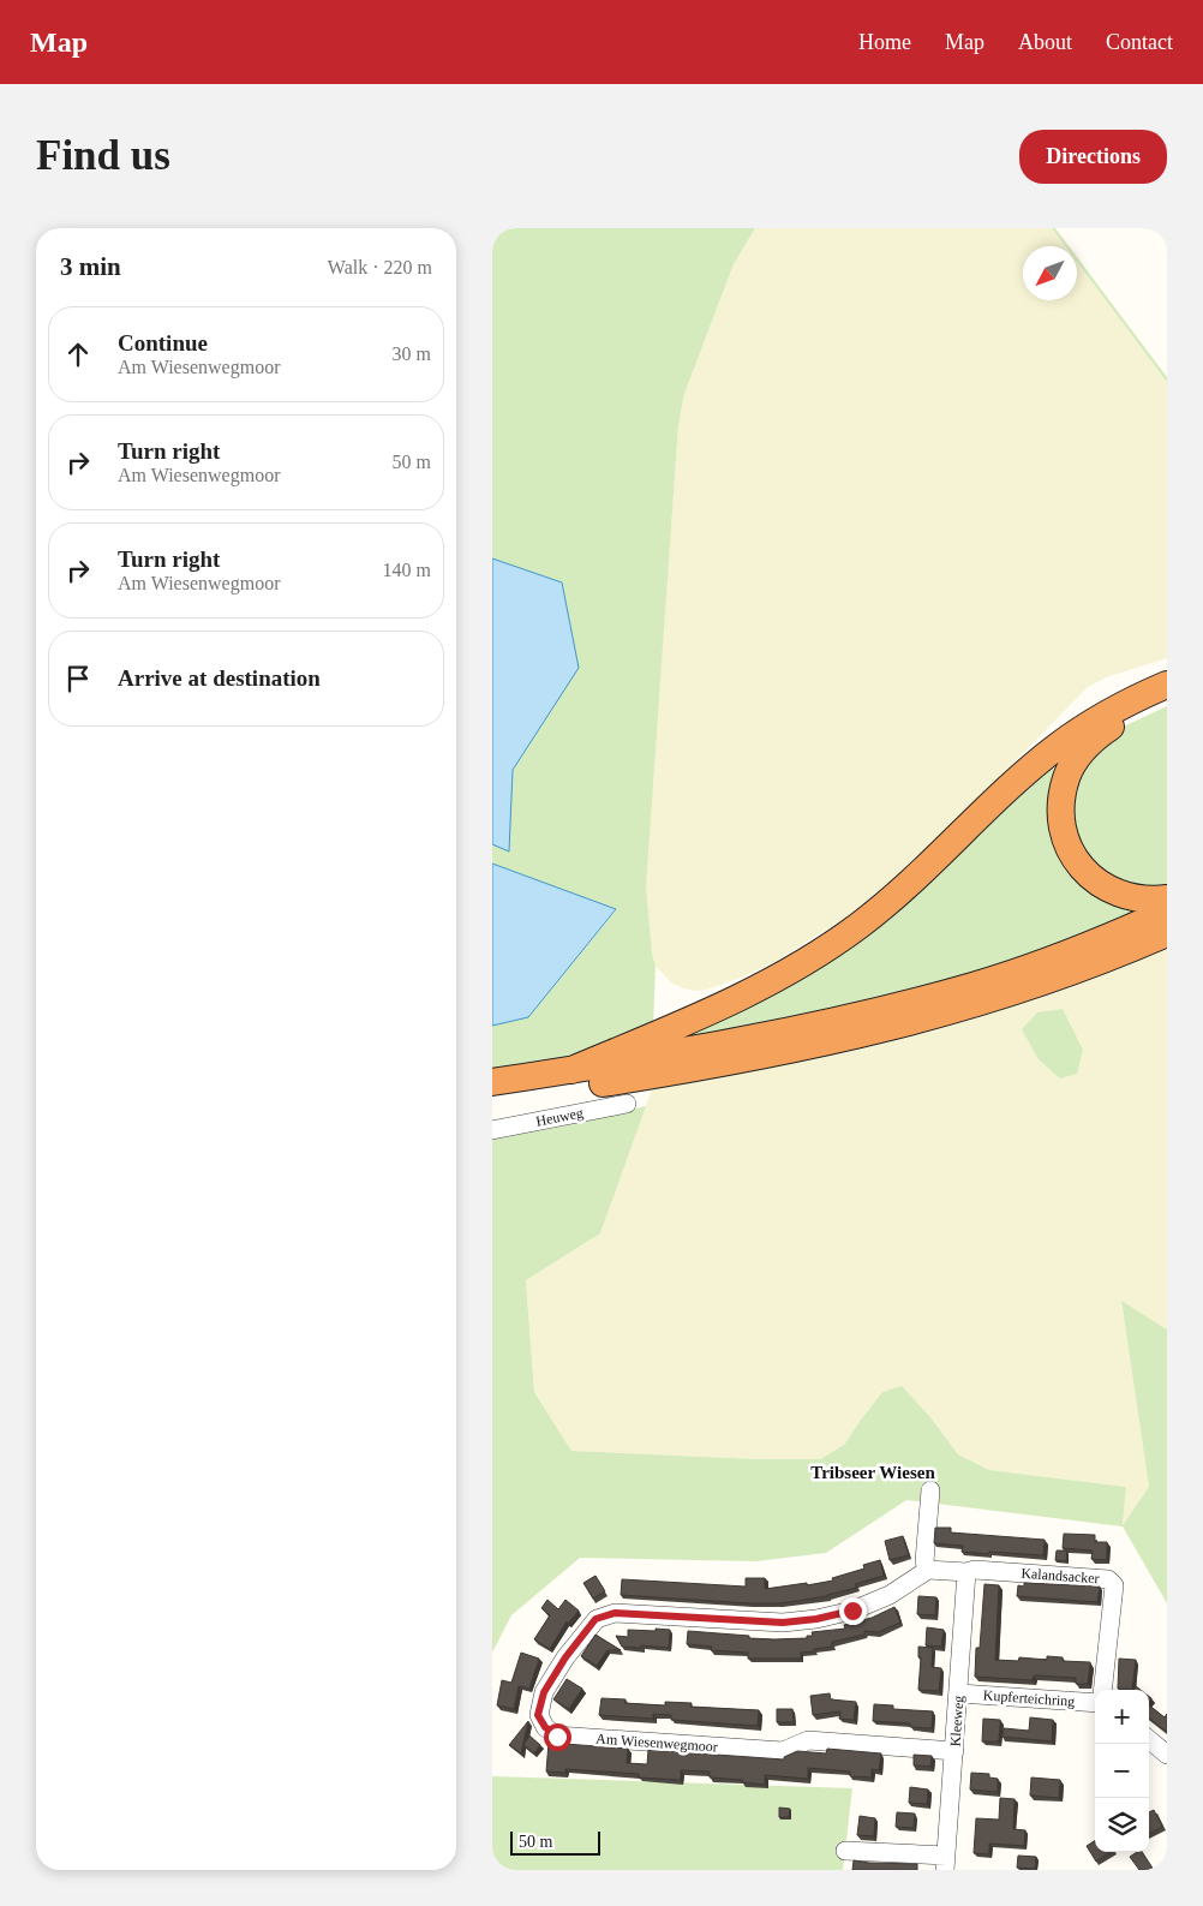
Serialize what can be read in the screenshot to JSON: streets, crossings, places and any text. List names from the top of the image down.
{
  "streets": {
    "street": [
      "Heuweg",
      "Kalandsacker",
      "Kupferteichring",
      "Kleeweg",
      "Am Wiesenwegmoor"
    ]
  },
  "crossings": [
    ["Kalandsacker", "Kleeweg"],
    ["Kupferteichring", "Kleeweg"],
    ["Kleeweg", "Am Wiesenwegmoor"]
  ],
  "districts": ["Tribseer Wiesen"],
  "scale_bar": "50 m",
  "north": "bottom left",
  "page": {
    "header": "Map",
    "nav": [
      "Home",
      "Map",
      "About",
      "Contact"
    ],
    "buttons": "Directions",
    "title": "Find us",
    "heading": ["3 min", "Walk · 220 m"],
    "list": [
      ["Continue", "Am Wiesenwegmoor", "30 m"],
      ["Turn right", "Am Wiesenwegmoor", "50 m"],
      ["Turn right", "Am Wiesenwegmoor", "140 m"],
      "Arrive at destination"
    ],
    "map_buttons": ["+", "−"],
    "scale": "50 m"
  }
}
